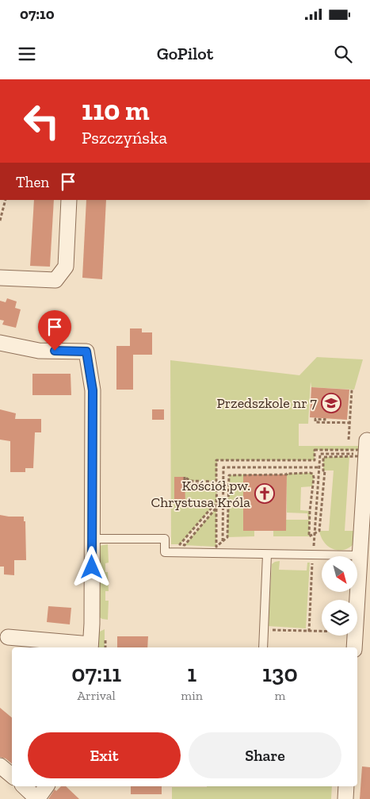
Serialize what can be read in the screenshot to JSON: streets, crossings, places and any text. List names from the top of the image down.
{
  "places": {
    "school or university": ["Przedszkole nr 7"],
    "church": ["Kościół pw. Chrystusa Króla"]
  },
  "north": "bottom right",
  "page": {
    "status": "07:10",
    "header": "GoPilot",
    "turn": ["110 m", "Pszczyńska"],
    "then": "Then",
    "eta": [
      "07:11",
      "Arrival",
      "1",
      "min",
      "130",
      "m"
    ],
    "buttons": ["Exit", "Share"]
  }
}
